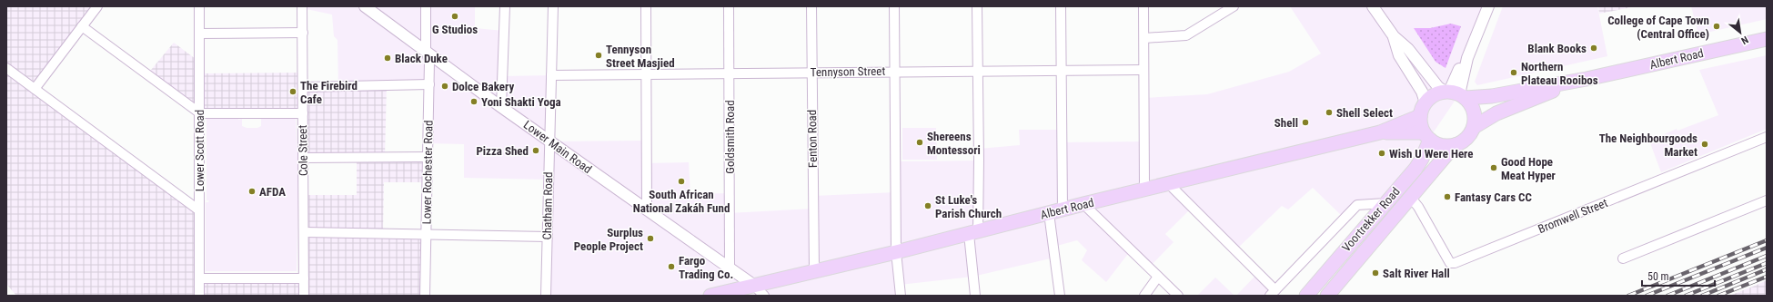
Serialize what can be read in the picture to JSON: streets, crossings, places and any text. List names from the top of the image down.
{
  "streets": {
    "main road": ["Albert Road", "Voortrekker Road"],
    "street": [
      "Tennyson Street",
      "Goldsmith Road",
      "Fenton Road",
      "Lower Main Road",
      "Lower Scott Road",
      "Cole Street",
      "Lower Rochester Road",
      "Chatham Road",
      "Bromwell Street"
    ]
  },
  "crossings": [
    ["Albert Road", "Fenton Road"],
    ["Albert Road", "Lower Main Road"],
    ["Albert Road", "Voortrekker Road"],
    ["Tennyson Street", "Goldsmith Road"],
    ["Tennyson Street", "Fenton Road"],
    ["Tennyson Street", "Chatham Road"],
    ["Goldsmith Road", "Lower Main Road"],
    ["Lower Main Road", "Lower Rochester Road"],
    ["Lower Main Road", "Chatham Road"],
    ["Bromwell Street", "Voortrekker Road"]
  ],
  "places": [
    "G Studios",
    "College of Cape Town (Central Office)",
    "Blank Books",
    "Tennyson Street Masjied",
    "Black Duke",
    "Northern Plateau Rooibos",
    "Dolce Bakery",
    "The Firebird Cafe",
    "Yoni Shakti Yoga",
    "Shell Select",
    "Shell",
    "Shereens Montessori",
    "The Neighbourgoods Market",
    "Pizza Shed",
    "Wish U Were Here",
    "Good Hope Meat Hyper",
    "South African National Zakáh Fund",
    "AFDA",
    "Fantasy Cars CC",
    "St Luke's Parish Church",
    "Surplus People Project",
    "Fargo Trading Co.",
    "Salt River Hall"
  ],
  "scale_bar": "50 m",
  "north": "bottom right"
}
